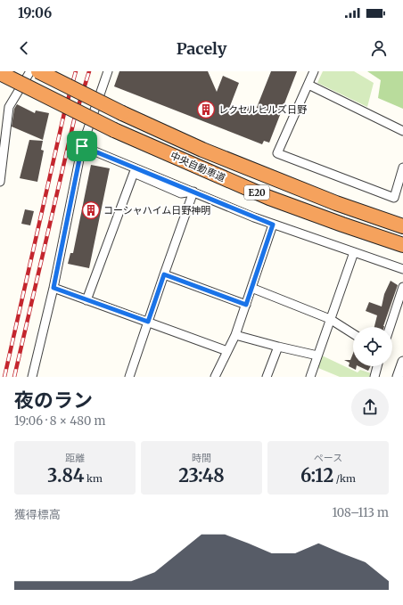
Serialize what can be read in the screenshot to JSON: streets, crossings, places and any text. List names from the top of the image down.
{
  "streets": {
    "highway": ["中央自動車道", "E20"]
  },
  "places": {
    "building": ["レクセルヒルズ日野", "コーシャハイム日野神明"]
  },
  "page": {
    "status": "19:06",
    "header": "Pacely",
    "heading": ["夜のラン", "19:06 · 8 × 480 m"],
    "stats": [
      ["距離", "3.84 km"],
      ["時間", "23:48"],
      ["ペース", "6:12 /km"]
    ],
    "chart": ["獲得標高", "108–113 m"]
  }
}
